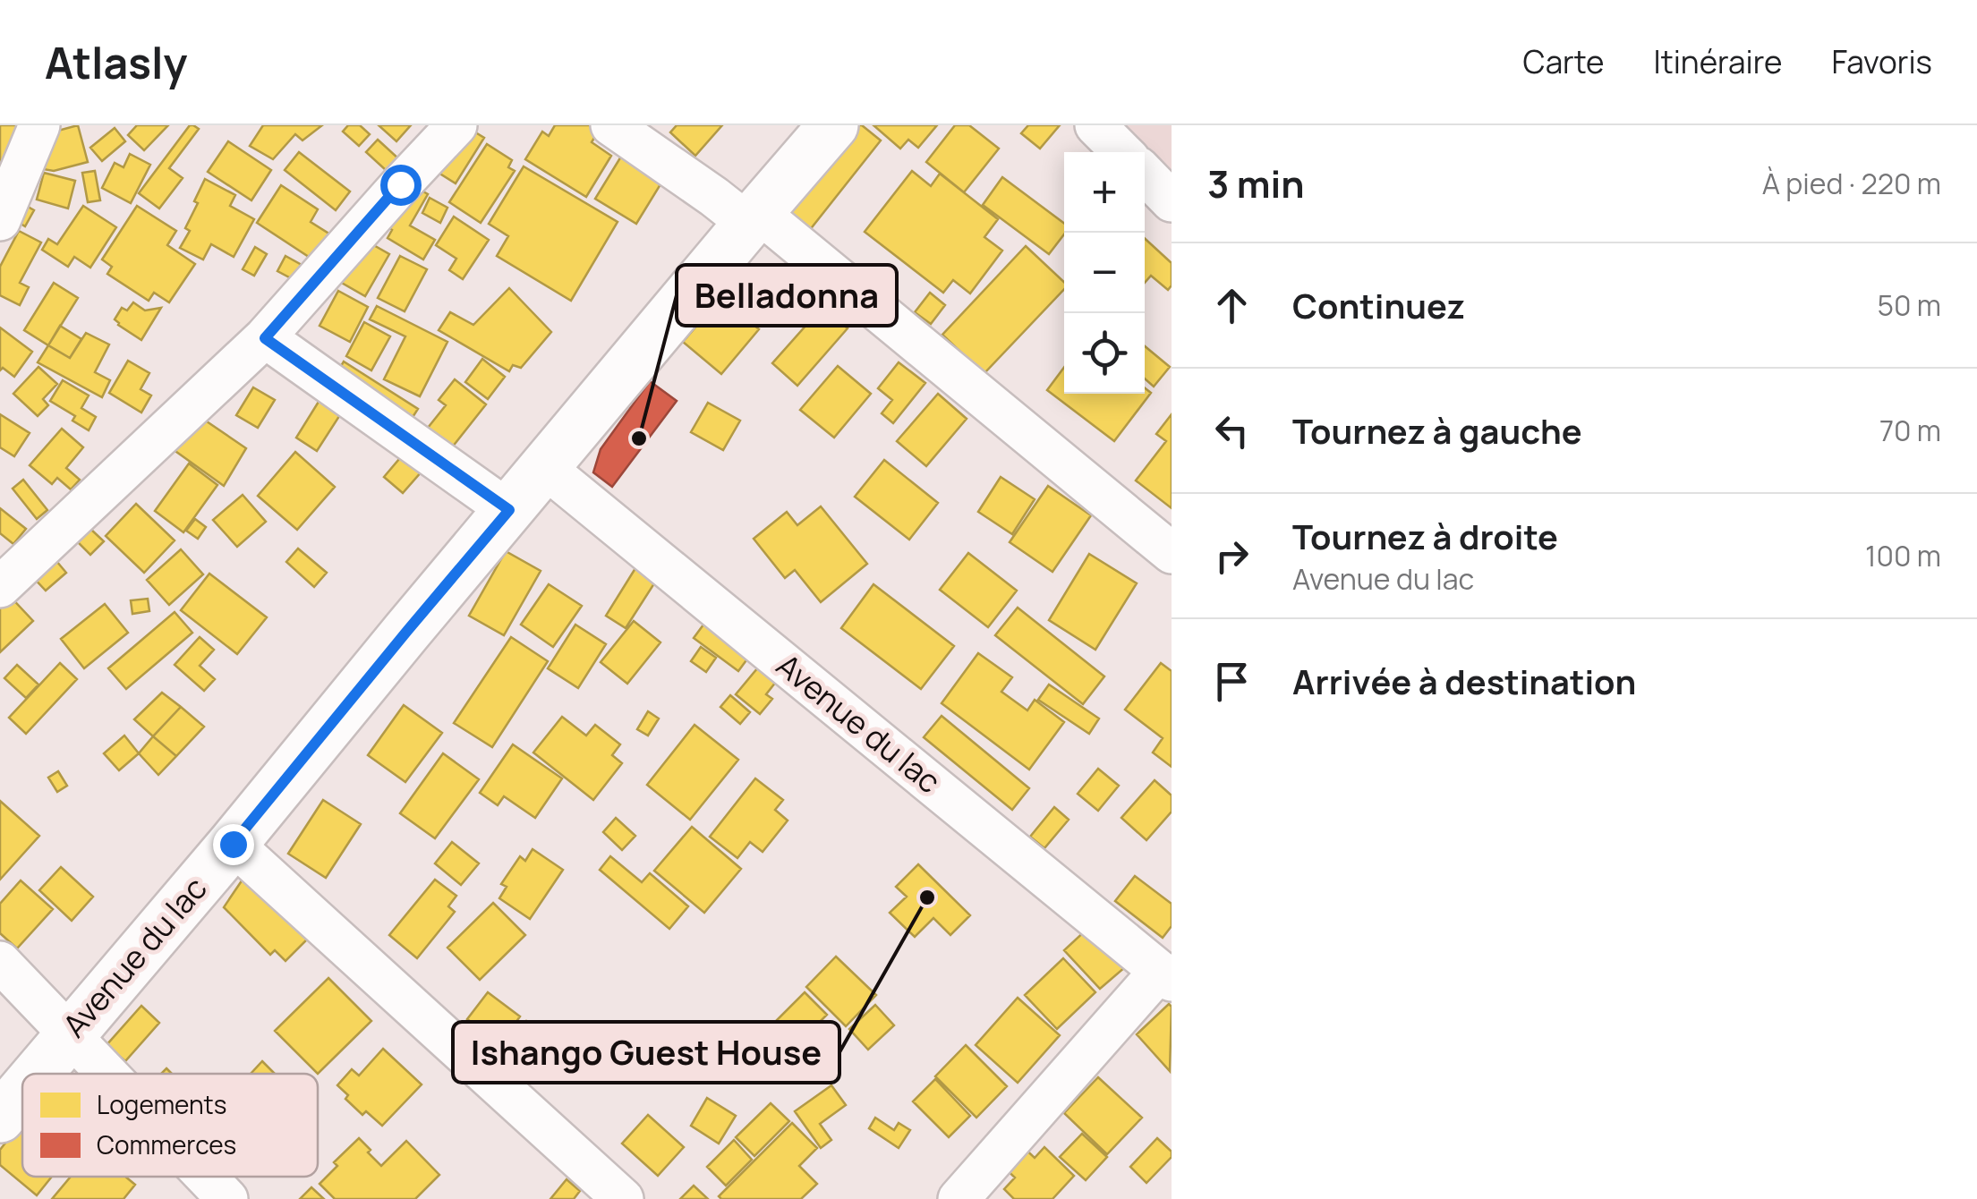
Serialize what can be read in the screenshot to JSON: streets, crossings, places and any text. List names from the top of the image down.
{
  "streets": {
    "main road": ["Avenue du lac"]
  },
  "places": ["Belladonna", "Ishango Guest House"],
  "legend": ["Logements", "Commerces"],
  "page": {
    "header": "Atlasly",
    "nav": ["Carte", "Itinéraire", "Favoris"],
    "heading": ["3 min", "À pied · 220 m"],
    "map_buttons": ["+", "−"],
    "list": [
      ["Continuez", "50 m"],
      ["Tournez à gauche", "70 m"],
      ["Tournez à droite", "Avenue du lac", "100 m"],
      "Arrivée à destination"
    ]
  }
}
